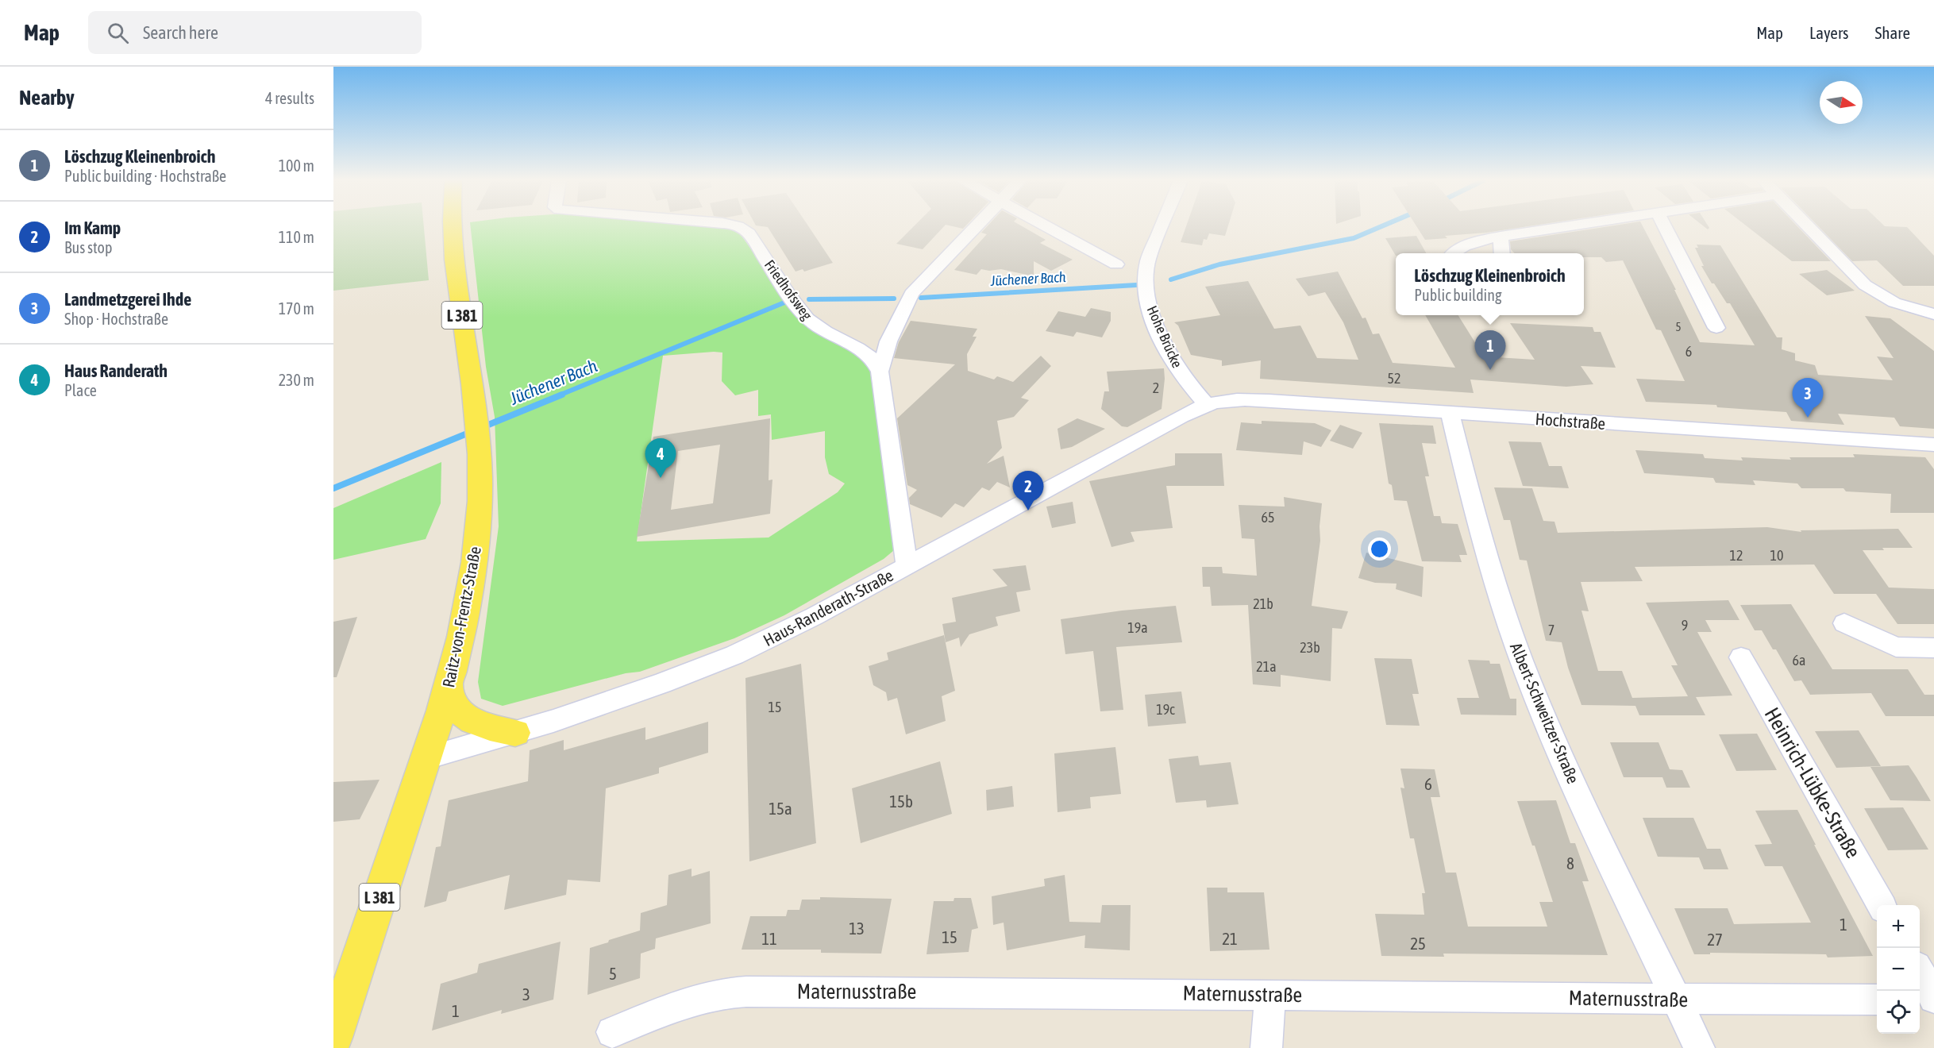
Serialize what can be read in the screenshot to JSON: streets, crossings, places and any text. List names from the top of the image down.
{
  "streets": {
    "main road": ["L 381", "Raitz-von-Frentz-Straße"],
    "street": [
      "Friedhofsweg",
      "Hohe Brücke",
      "Hochstraße",
      "Haus-Randerath-Straße",
      "Albert-Schweitzer-Straße",
      "Heinrich-Lübke-Straße",
      "Maternusstraße"
    ]
  },
  "crossings": [
    ["Hohe Brücke", "Hochstraße"],
    ["Hohe Brücke", "Haus-Randerath-Straße"],
    ["Hochstraße", "Haus-Randerath-Straße"],
    ["Hochstraße", "Albert-Schweitzer-Straße"],
    ["Haus-Randerath-Straße", "Raitz-von-Frentz-Straße"],
    ["Albert-Schweitzer-Straße", "Maternusstraße"]
  ],
  "water": ["Jüchener Bach"],
  "house_numbers": [
    "5",
    "6",
    "52",
    "2",
    "65",
    "12",
    "10",
    "21b",
    "9",
    "19a",
    "7",
    "23b",
    "6a",
    "21a",
    "15",
    "19c",
    "6",
    "15b",
    "15a",
    "8",
    "1",
    "13",
    "15",
    "11",
    "21",
    "27",
    "25",
    "5",
    "3",
    "1"
  ],
  "north": "right",
  "page": {
    "header": "Map",
    "search": "Search here",
    "nav": ["Map", "Layers", "Share"],
    "heading": ["Nearby", "4 results"],
    "list": [
      {
        "mark": "1",
        "name": "Löschzug Kleinenbroich",
        "note": "Public building · Hochstraße",
        "value": "100 m"
      },
      {
        "mark": "2",
        "name": "Im Kamp",
        "note": "Bus stop",
        "value": "110 m"
      },
      {
        "mark": "3",
        "name": "Landmetzgerei Ihde",
        "note": "Shop · Hochstraße",
        "value": "170 m"
      },
      {
        "mark": "4",
        "name": "Haus Randerath",
        "note": "Place",
        "value": "230 m"
      }
    ],
    "popup": ["Löschzug Kleinenbroich", "Public building"],
    "pins": [
      "1",
      "3",
      "4",
      "2"
    ],
    "map_buttons": ["+", "−"]
  }
}
